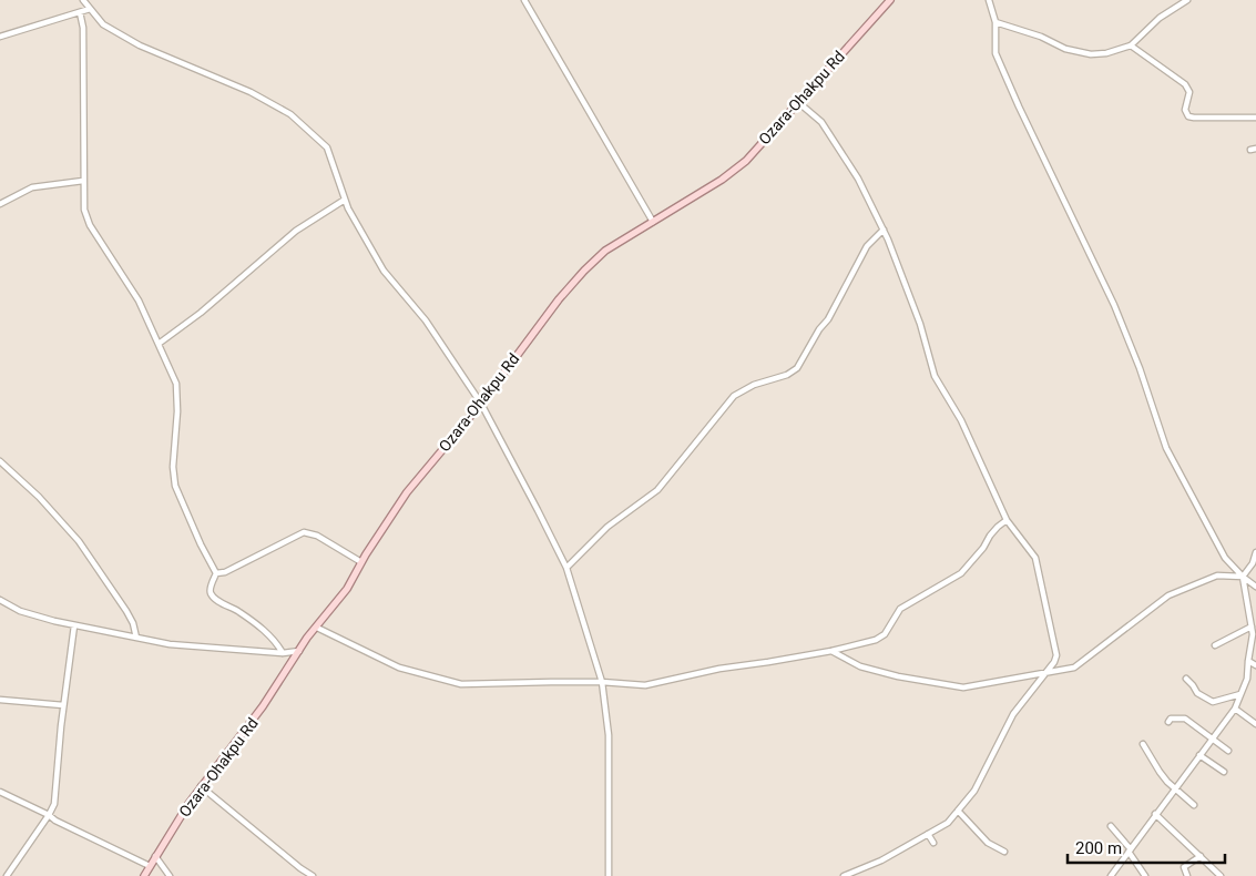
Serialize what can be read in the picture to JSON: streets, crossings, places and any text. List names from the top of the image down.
{
  "streets": {
    "main road": ["Ozara-Ohakpu Rd"]
  },
  "scale_bar": "200 m"
}
